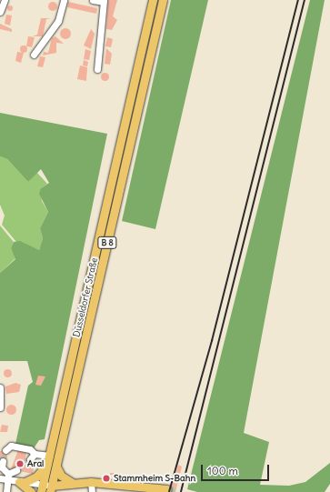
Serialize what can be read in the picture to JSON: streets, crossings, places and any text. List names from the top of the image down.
{
  "streets": {
    "main road": ["B 8", "Düsseldorfer Straße"]
  },
  "places": ["Aral", "Stammheim S-Bahn"],
  "scale_bar": "100 m"
}
